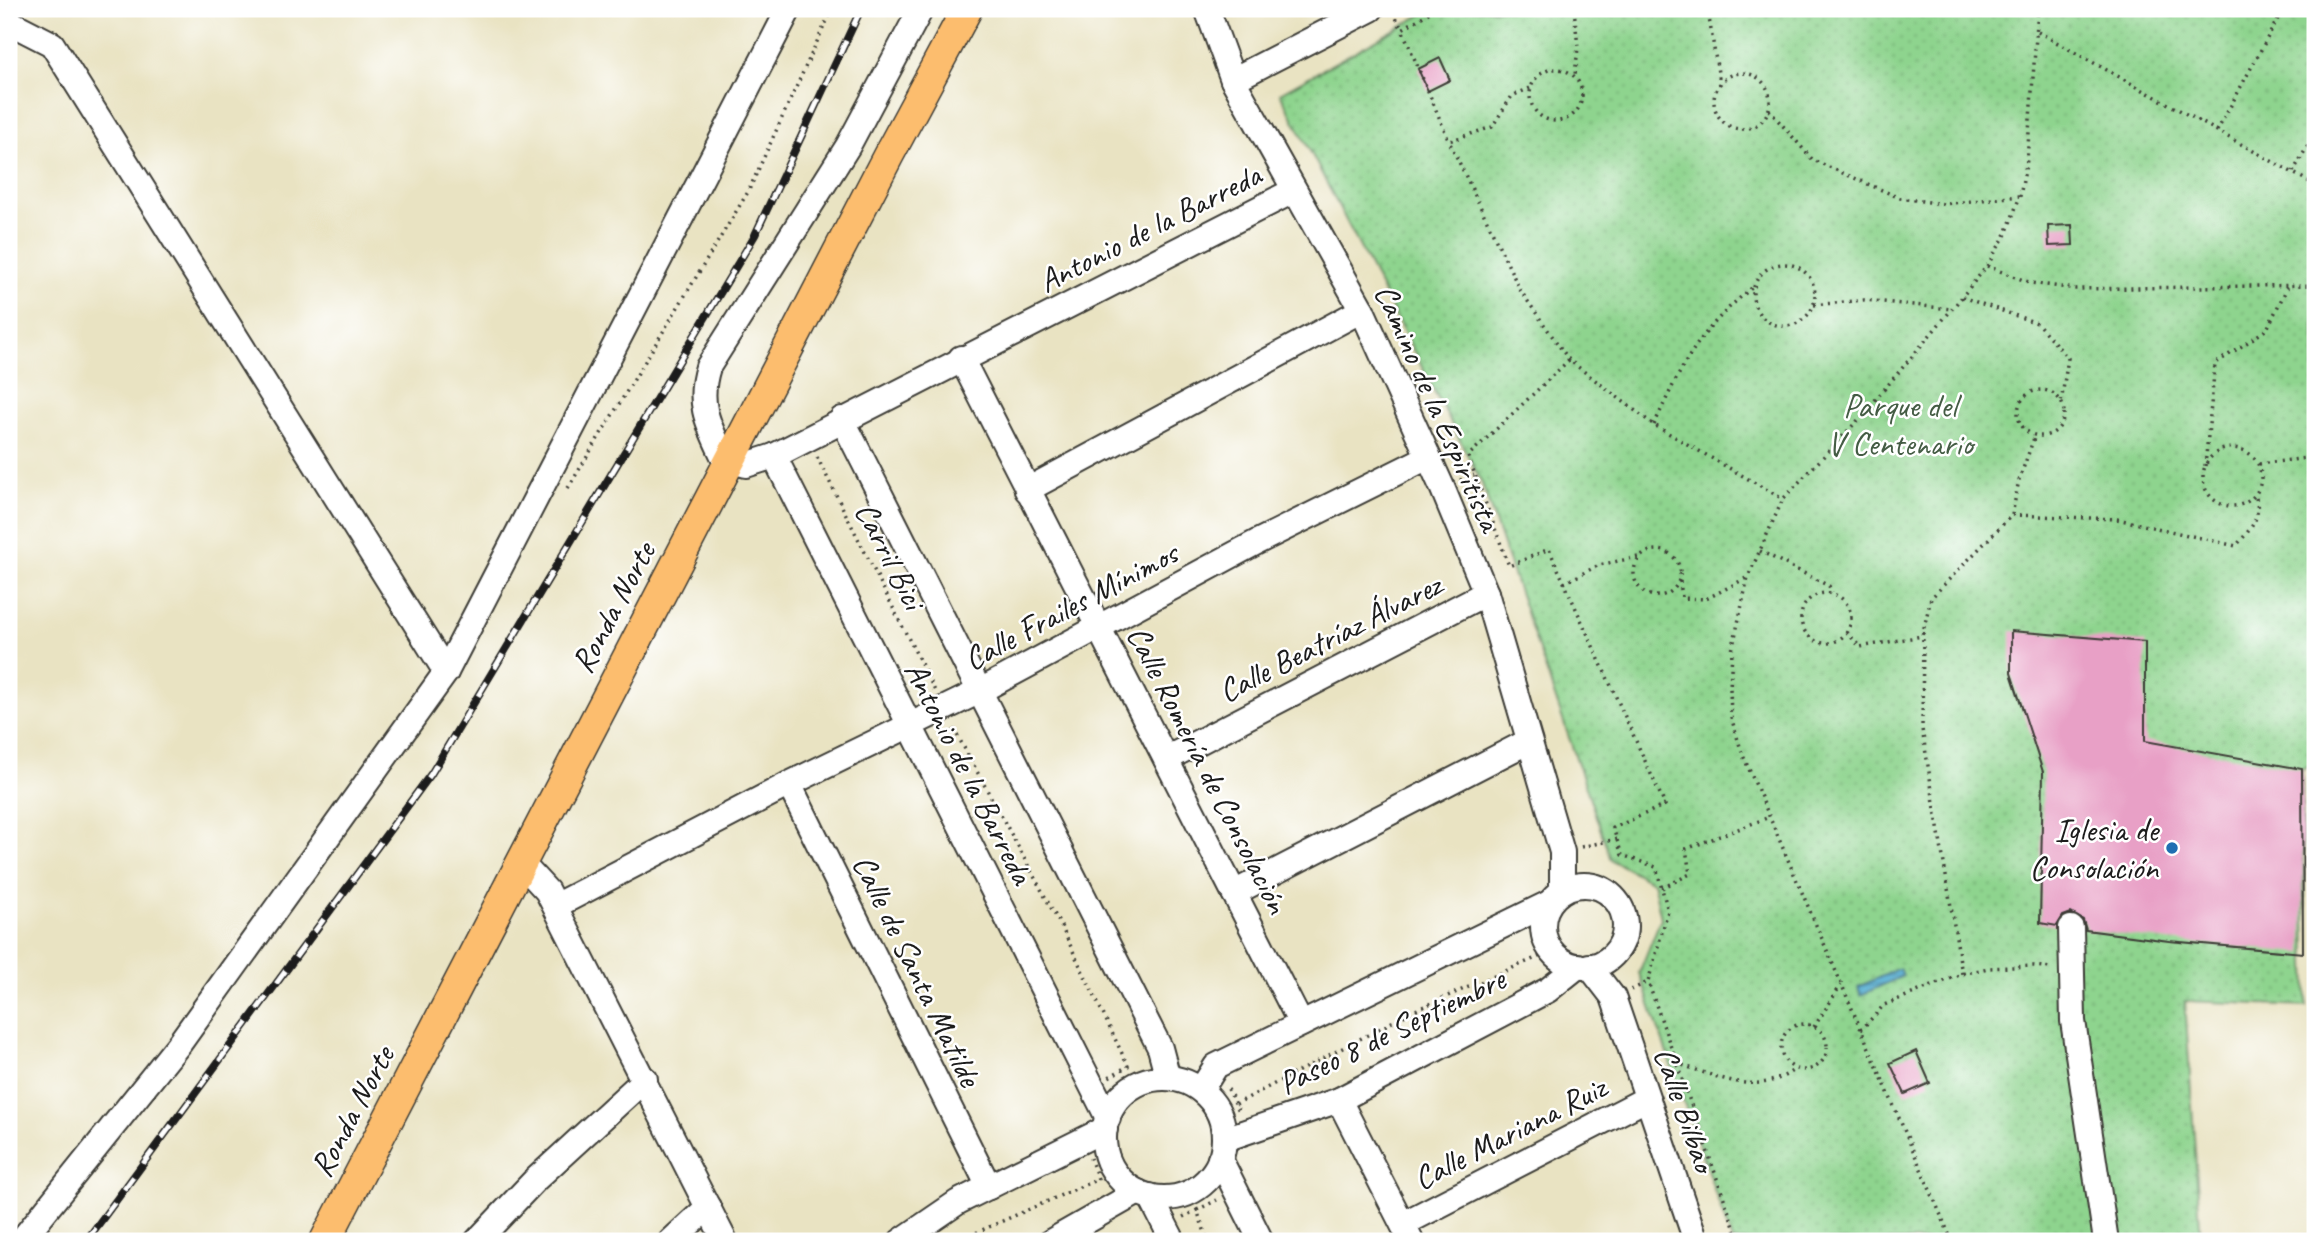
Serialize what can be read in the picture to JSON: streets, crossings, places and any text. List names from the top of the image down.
{
  "streets": {
    "main road": ["Ronda Norte"],
    "street": [
      "Antonio de la Barreda",
      "Camino de la Espiritista",
      "Calle Frailes Mínimos",
      "Calle Beatríaz Álvarez",
      "Calle Romería de Consolación",
      "Calle de Santa Matilde",
      "Paseo 8 de Septiembre",
      "Calle Bilbao",
      "Calle Mariana Ruiz"
    ],
    "path": ["Carril Bici"]
  },
  "crossings": [
    ["Antonio de la Barreda", "Camino de la Espiritista"],
    ["Antonio de la Barreda", "Carril Bici"],
    ["Antonio de la Barreda", "Calle Frailes Mínimos"],
    ["Antonio de la Barreda", "Ronda Norte"],
    ["Antonio de la Barreda", "Calle Romería de Consolación"],
    ["Antonio de la Barreda", "Paseo 8 de Septiembre"],
    ["Camino de la Espiritista", "Calle Frailes Mínimos"],
    ["Camino de la Espiritista", "Calle Beatríaz Álvarez"],
    ["Camino de la Espiritista", "Paseo 8 de Septiembre"],
    ["Camino de la Espiritista", "Calle Bilbao"],
    ["Carril Bici", "Calle Frailes Mínimos"],
    ["Calle Frailes Mínimos", "Calle Romería de Consolación"],
    ["Calle Frailes Mínimos", "Calle de Santa Matilde"],
    ["Calle Beatríaz Álvarez", "Calle Romería de Consolación"],
    ["Paseo 8 de Septiembre", "Calle Bilbao"],
    ["Calle Bilbao", "Calle Mariana Ruiz"]
  ],
  "parks": ["Parque del V Centenario"],
  "places": ["Iglesia de Consolación"]
}
